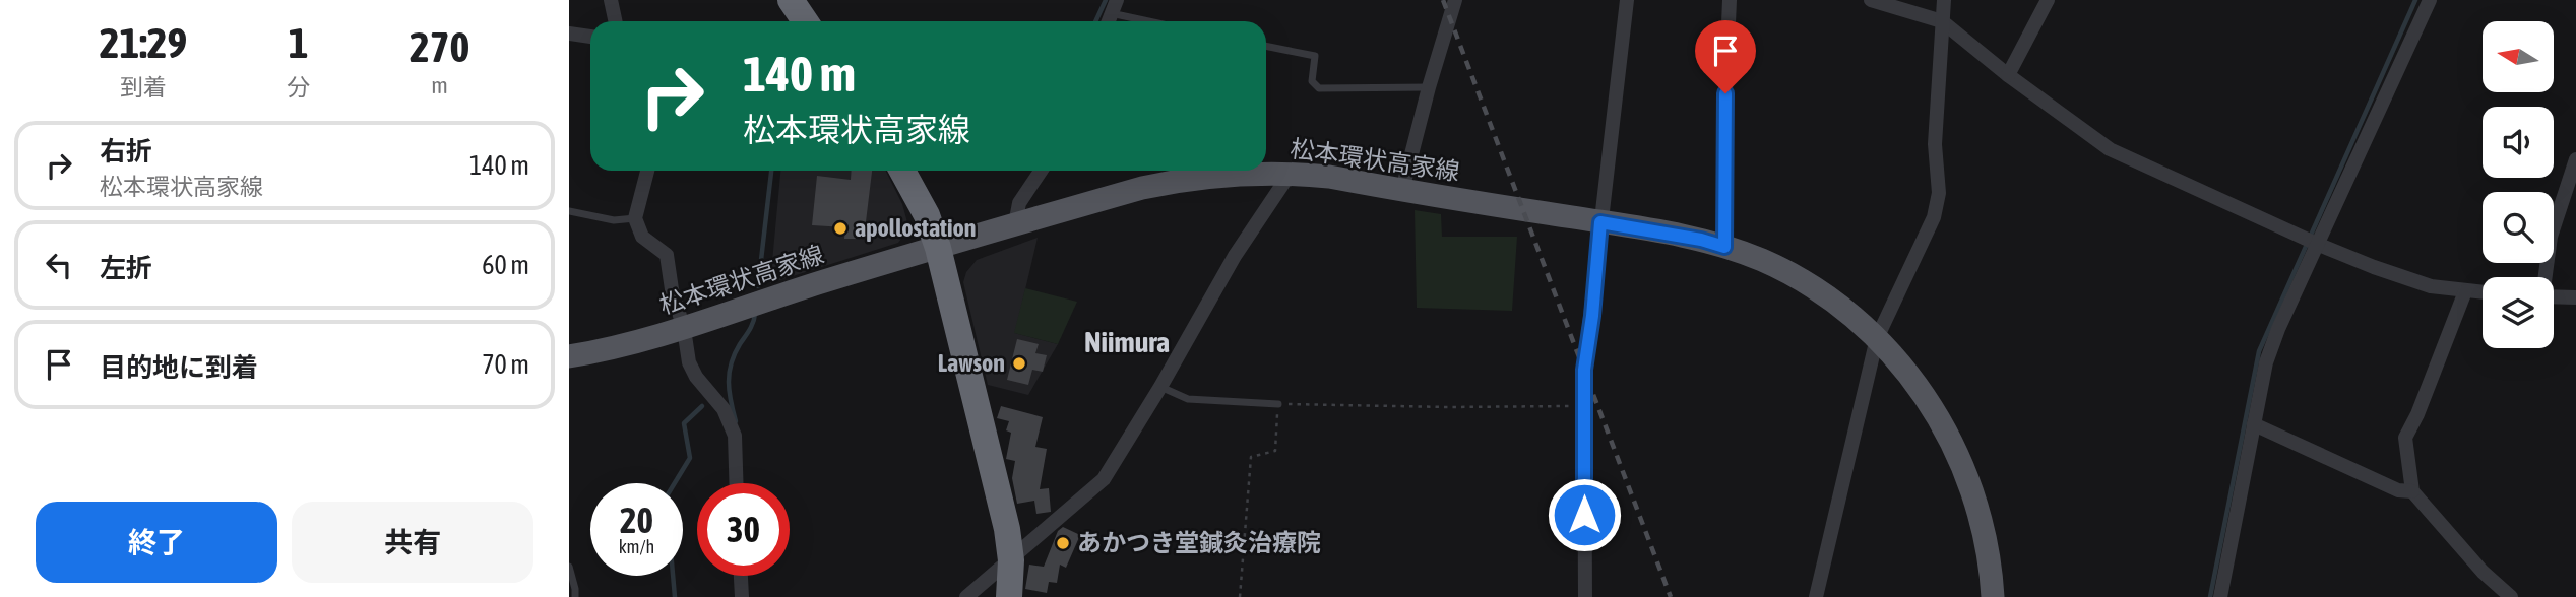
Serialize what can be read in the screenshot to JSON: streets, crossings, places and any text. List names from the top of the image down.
{
  "streets": {
    "main road": ["松本環状高家線"]
  },
  "districts": ["Niimura"],
  "places": ["apollostation", "Lawson", "あかつき堂鍼灸治療院"],
  "north": "left",
  "page": {
    "eta": [
      "21:29",
      "到着",
      "1",
      "分",
      "270",
      "m"
    ],
    "turn": ["140 m", "松本環状高家線"],
    "list": [
      {
        "name": "右折",
        "note": "松本環状高家線",
        "value": "140 m"
      },
      {
        "name": "左折",
        "value": "60 m"
      },
      {
        "name": "目的地に到着",
        "value": "70 m"
      }
    ],
    "speed": "20 km/h",
    "limit": "30",
    "buttons": ["終了", "共有"]
  }
}
